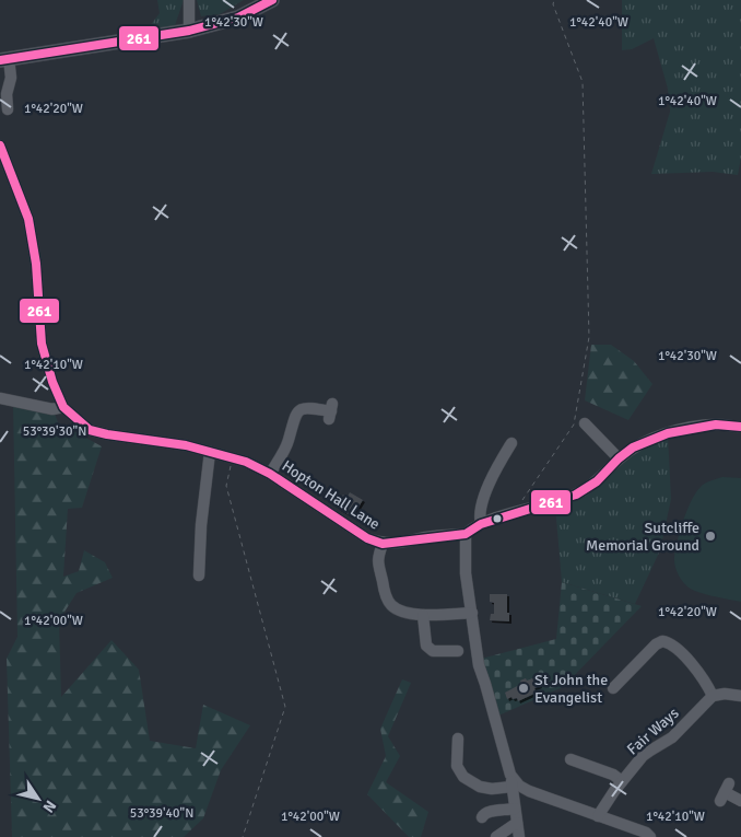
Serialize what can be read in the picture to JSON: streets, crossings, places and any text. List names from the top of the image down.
{
  "streets": {
    "street": ["Hopton Hall Lane", "Fair Ways"]
  },
  "places": ["Sutcliffe Memorial Ground", "St John the Evangelist"],
  "lines": ["transit line 261"],
  "north": "bottom right",
  "coordinates": [
    "1°42'30\"W",
    "1°42'40\"W",
    "1°42'20\"W",
    "1°42'10\"W",
    "53°39'30\"N",
    "1°42'00\"W",
    "53°39'40\"N"
  ]
}
